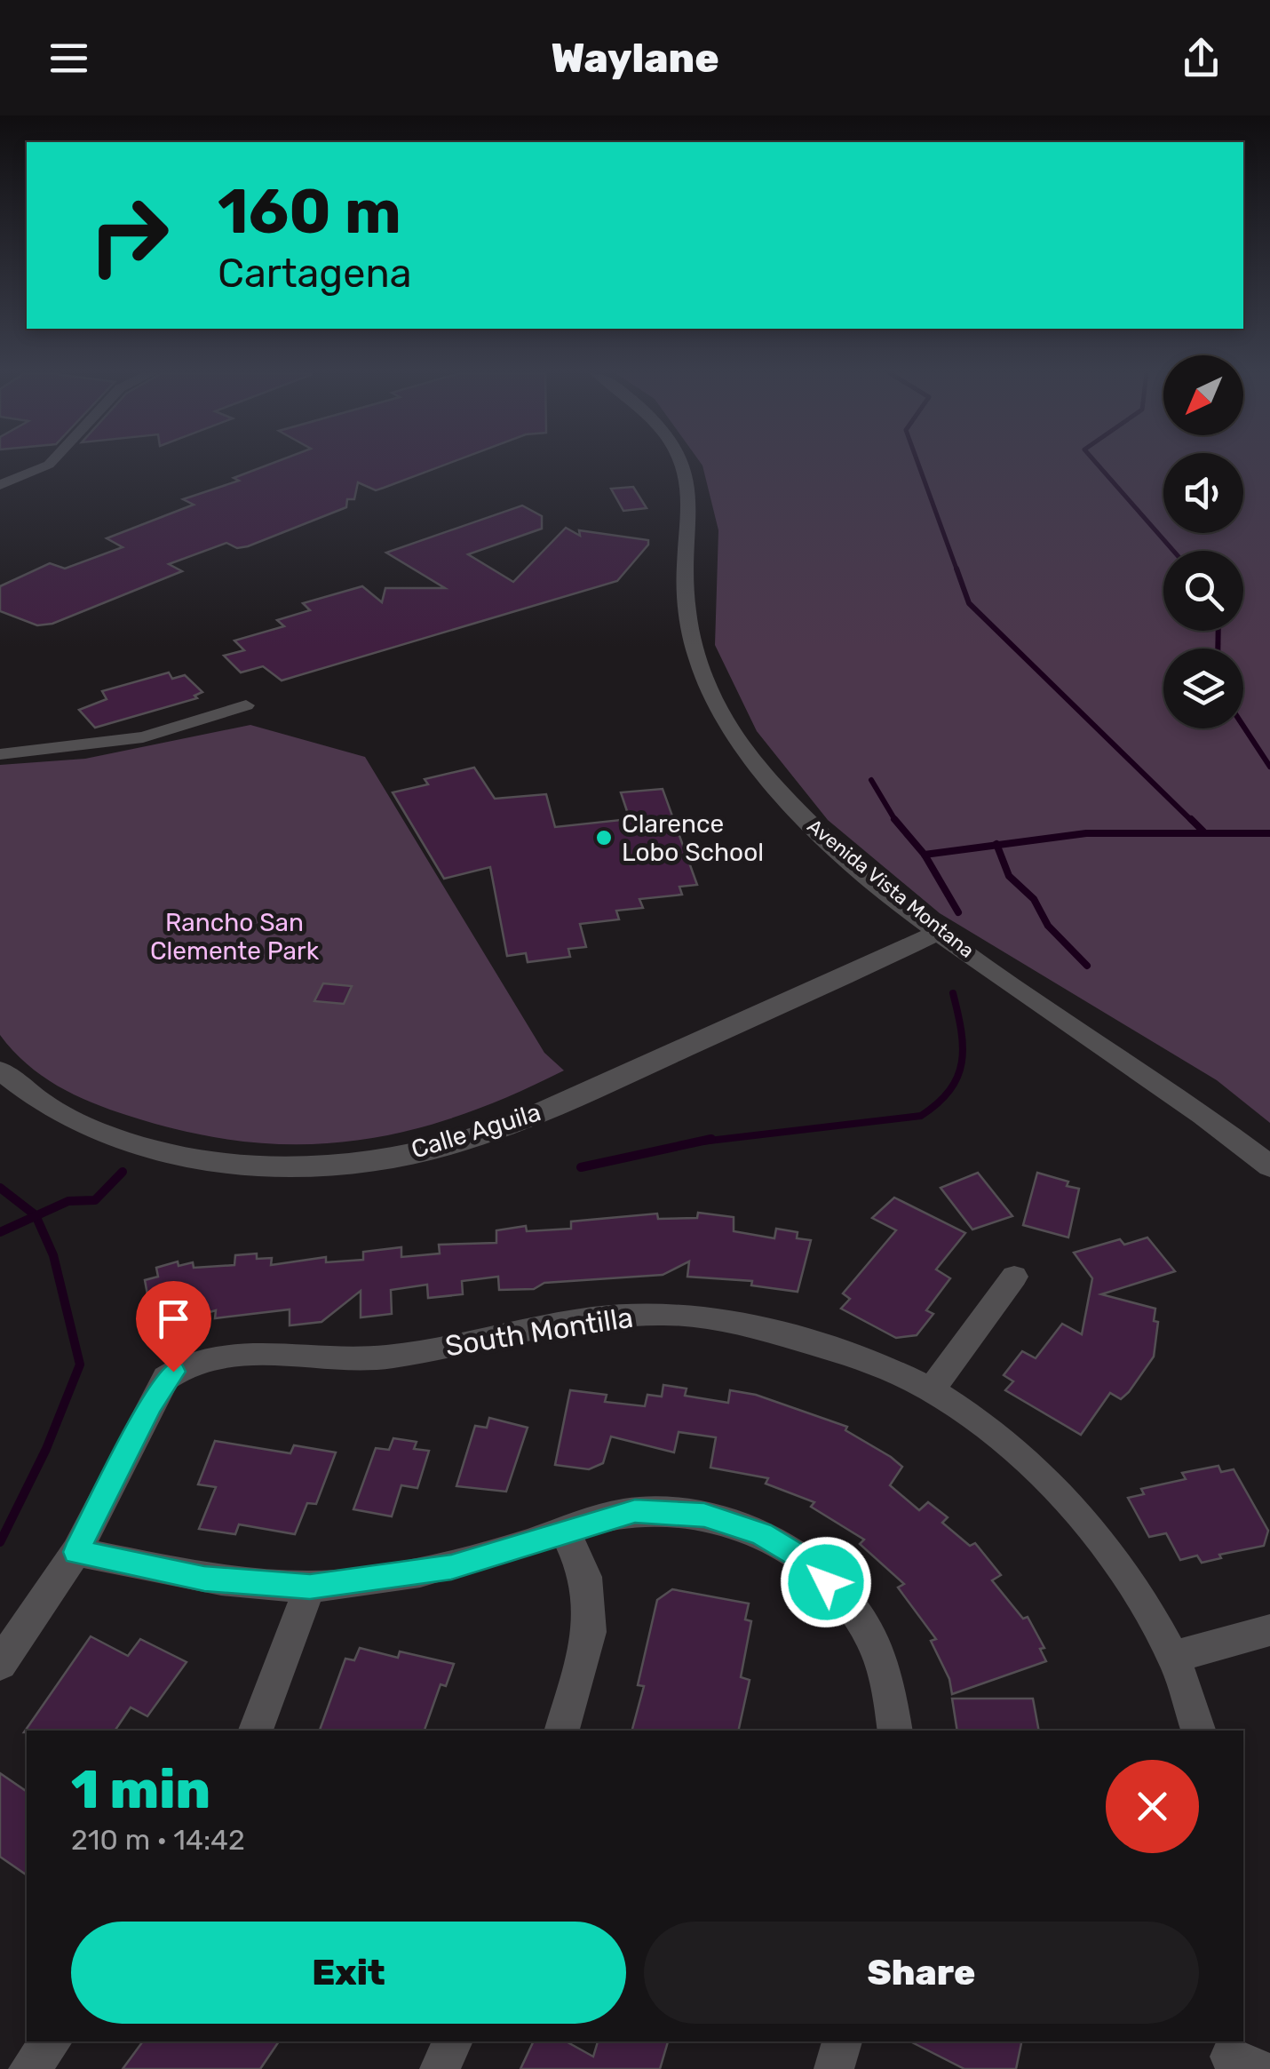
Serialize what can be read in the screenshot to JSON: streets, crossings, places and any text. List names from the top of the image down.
{
  "streets": {
    "street": ["Avenida Vista Montana", "Calle Aguila", "South Montilla"]
  },
  "crossings": [
    ["Avenida Vista Montana", "Calle Aguila"]
  ],
  "parks": ["Rancho San Clemente Park"],
  "places": ["Clarence Lobo School"],
  "north": "bottom left",
  "page": {
    "header": "Waylane",
    "turn": ["160 m", "Cartagena"],
    "heading": ["1 min", "210 m · 14:42"],
    "buttons": ["Exit", "Share"]
  }
}
